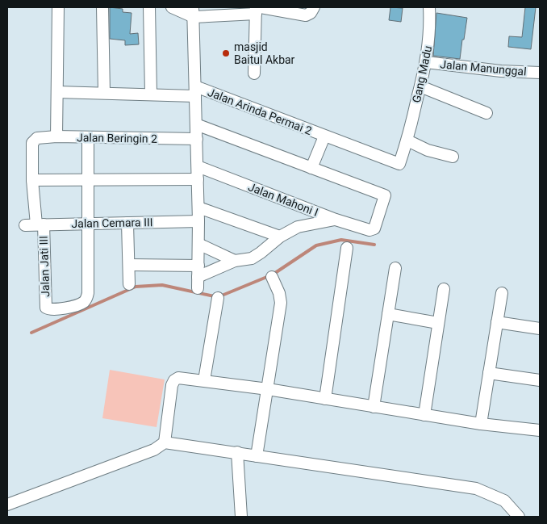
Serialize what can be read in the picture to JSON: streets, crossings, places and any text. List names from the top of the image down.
{
  "streets": {
    "street": [
      "Jalan Manunggal",
      "Gang Madu",
      "Jalan Arinda Permai 2",
      "Jalan Beringin 2",
      "Jalan Mahoni I",
      "Jalan Cemara III",
      "Jalan Jati III"
    ]
  },
  "crossings": [
    ["Jalan Manunggal", "Gang Madu"],
    ["Gang Madu", "Jalan Arinda Permai 2"],
    ["Jalan Arinda Permai 2", "Jalan Beringin 2"],
    ["Jalan Arinda Permai 2", "Jalan Mahoni I"],
    ["Jalan Arinda Permai 2", "Jalan Cemara III"],
    ["Jalan Beringin 2", "Jalan Jati III"],
    ["Jalan Cemara III", "Jalan Jati III"]
  ],
  "places": ["masjid Baitul Akbar"]
}
